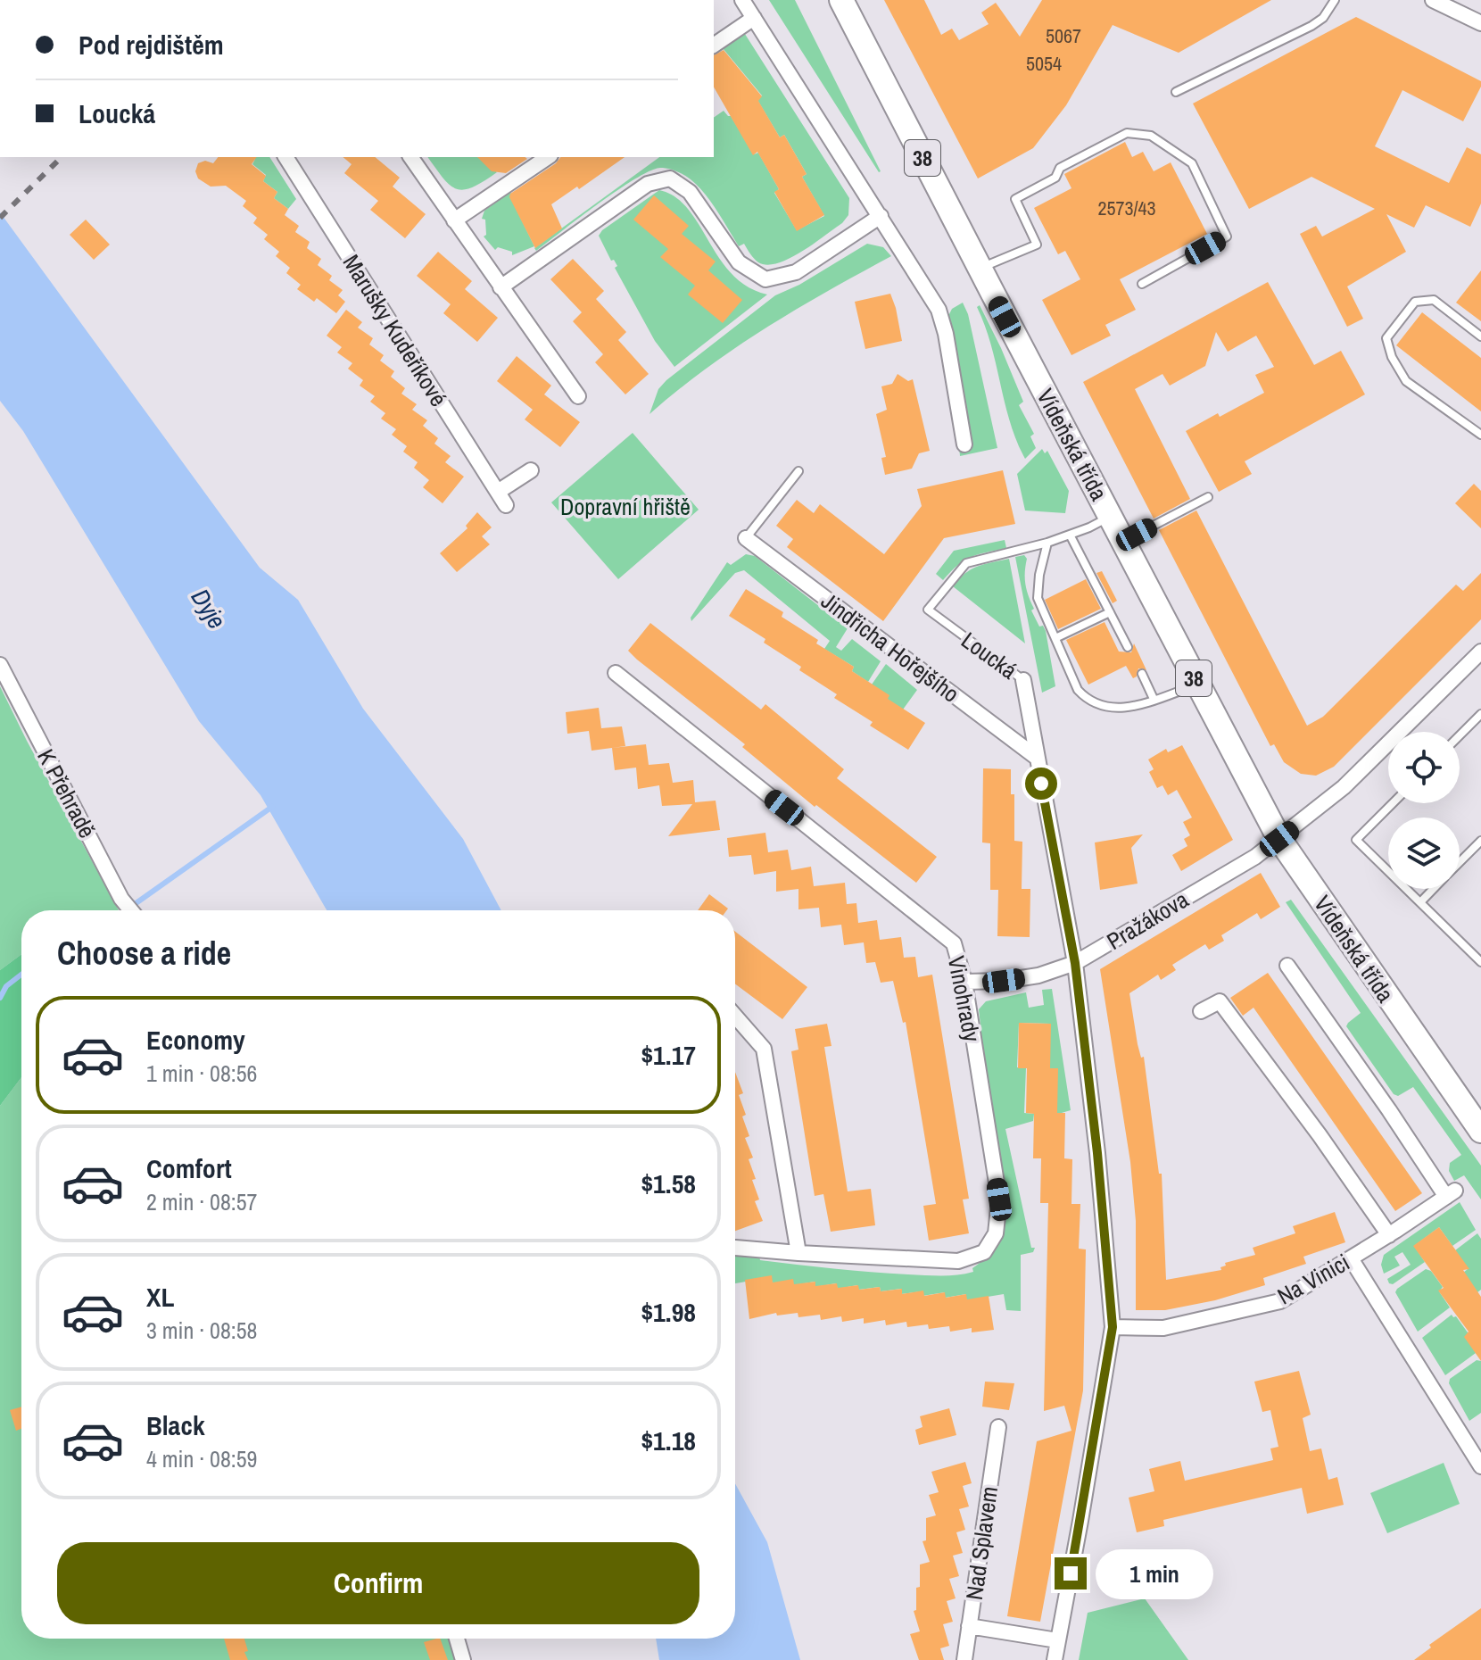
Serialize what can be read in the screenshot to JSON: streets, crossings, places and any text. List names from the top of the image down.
{
  "streets": {
    "main road": ["38", "Vídeňská třída"],
    "street": [
      "Marušky Kudeříkové",
      "Jindřicha Hořejšího",
      "Loucká",
      "K Přehradě",
      "Pražákova",
      "Vinohrady",
      "Na Vinici",
      "Nad Splavem"
    ]
  },
  "crossings": [
    ["Vídeňská třída", "Loucká"],
    ["Vídeňská třída", "Pražákova"],
    ["Jindřicha Hořejšího", "Loucká"],
    ["Loucká", "Pražákova"],
    ["Loucká", "Na Vinici"],
    ["Pražákova", "Vinohrady"]
  ],
  "water": ["Dyje"],
  "parks": ["Dopravní hřiště"],
  "house_numbers": ["5067", "5054", "2573/43"],
  "page": {
    "banner": ["Pod rejdištěm", "Loucká"],
    "heading": "Choose a ride",
    "list": [
      {
        "name": "Economy",
        "note": "1 min · 08:56",
        "value": "$1.17"
      },
      {
        "name": "Comfort",
        "note": "2 min · 08:57",
        "value": "$1.58"
      },
      {
        "name": "XL",
        "note": "3 min · 08:58",
        "value": "$1.98"
      },
      {
        "name": "Black",
        "note": "4 min · 08:59",
        "value": "$1.18"
      }
    ],
    "buttons": "Confirm",
    "bubble": "1 min"
  }
}
